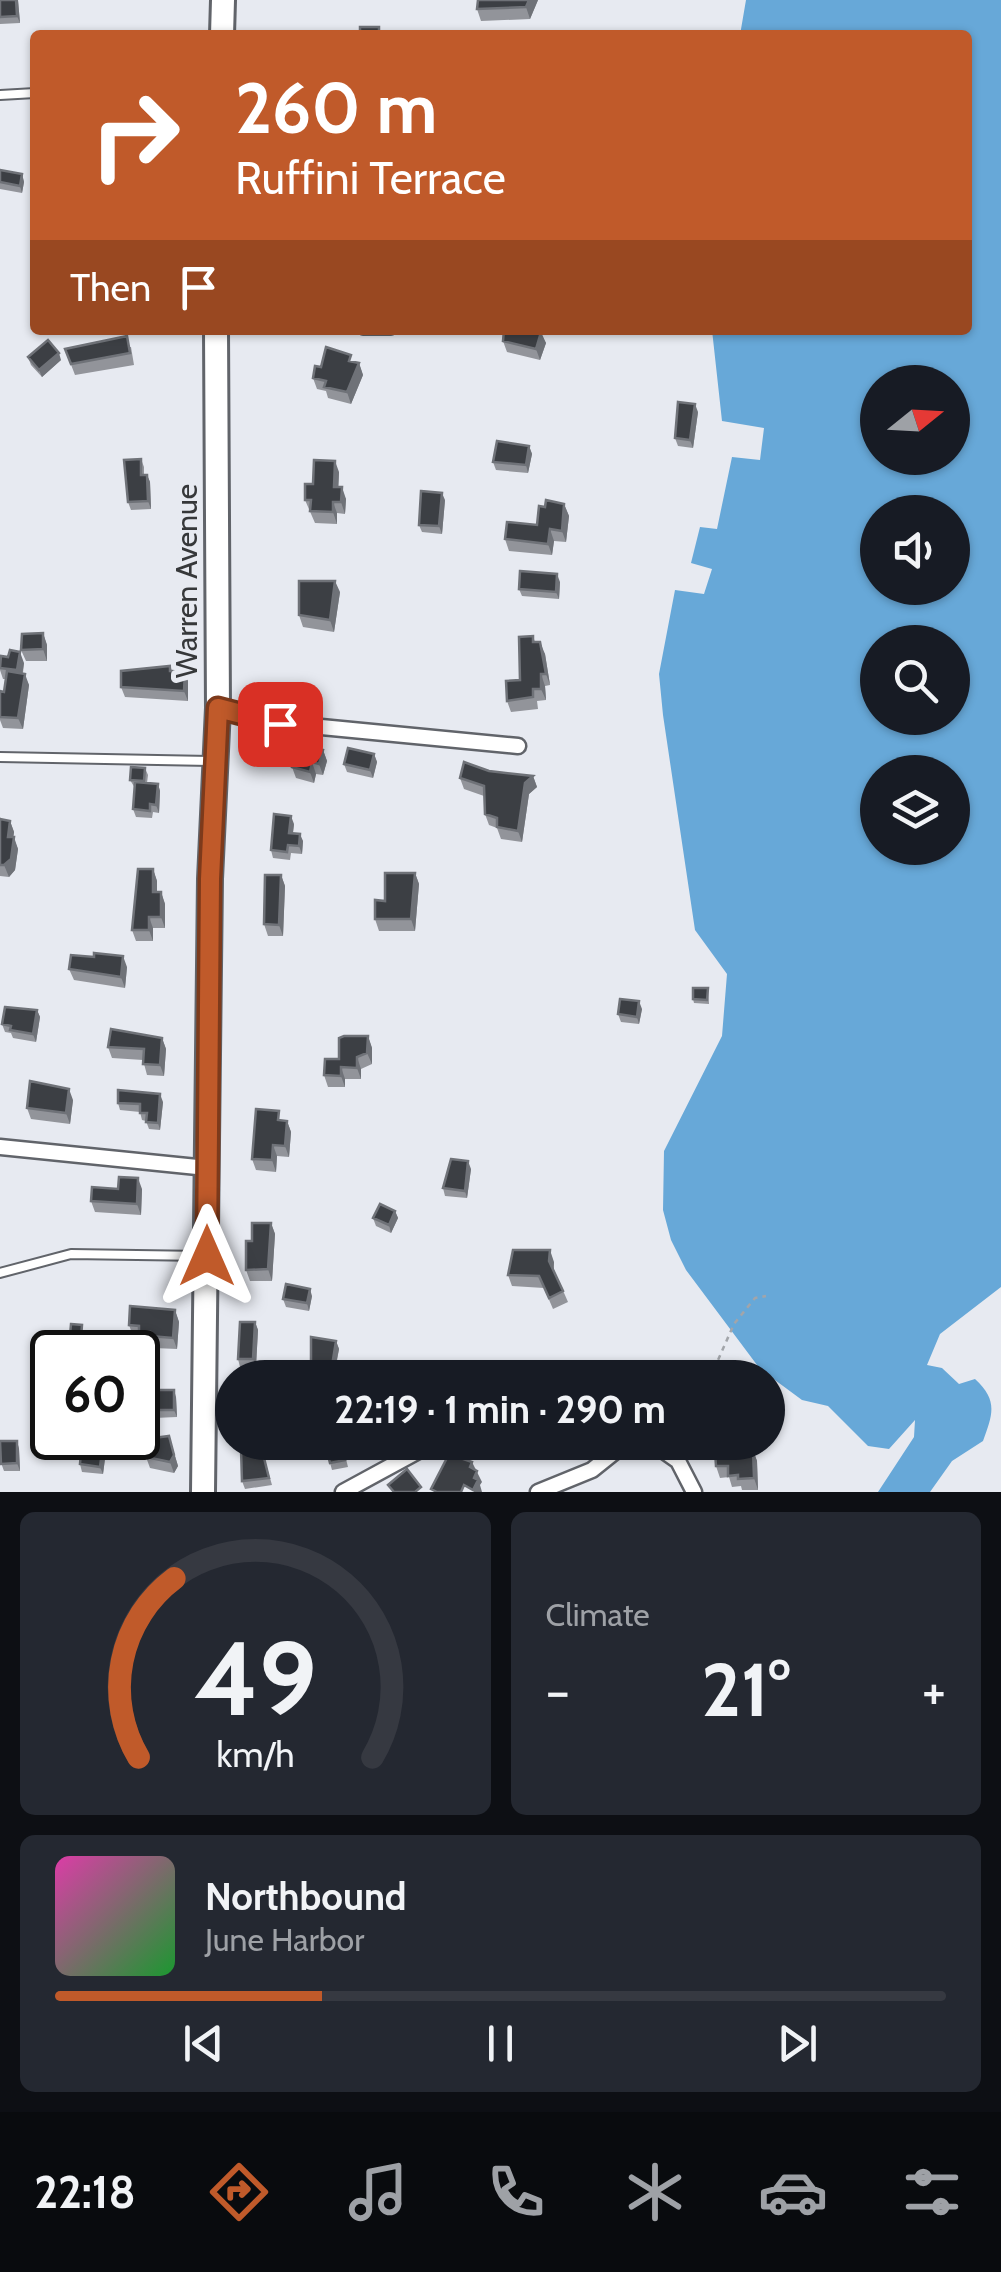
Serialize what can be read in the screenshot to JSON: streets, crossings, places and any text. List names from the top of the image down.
{
  "streets": {
    "main road": ["Warren Avenue"]
  },
  "north": "right",
  "page": {
    "turn": ["260 m", "Ruffini Terrace"],
    "then": "Then",
    "limit": "60",
    "trip": "22:19 · 1 min · 290 m",
    "tile": "Climate",
    "heat": ["−", "21°", "+"],
    "song": ["Northbound", "June Harbor"],
    "tabs": "22:18",
    "gauge": ["49", "km/h"]
  }
}
